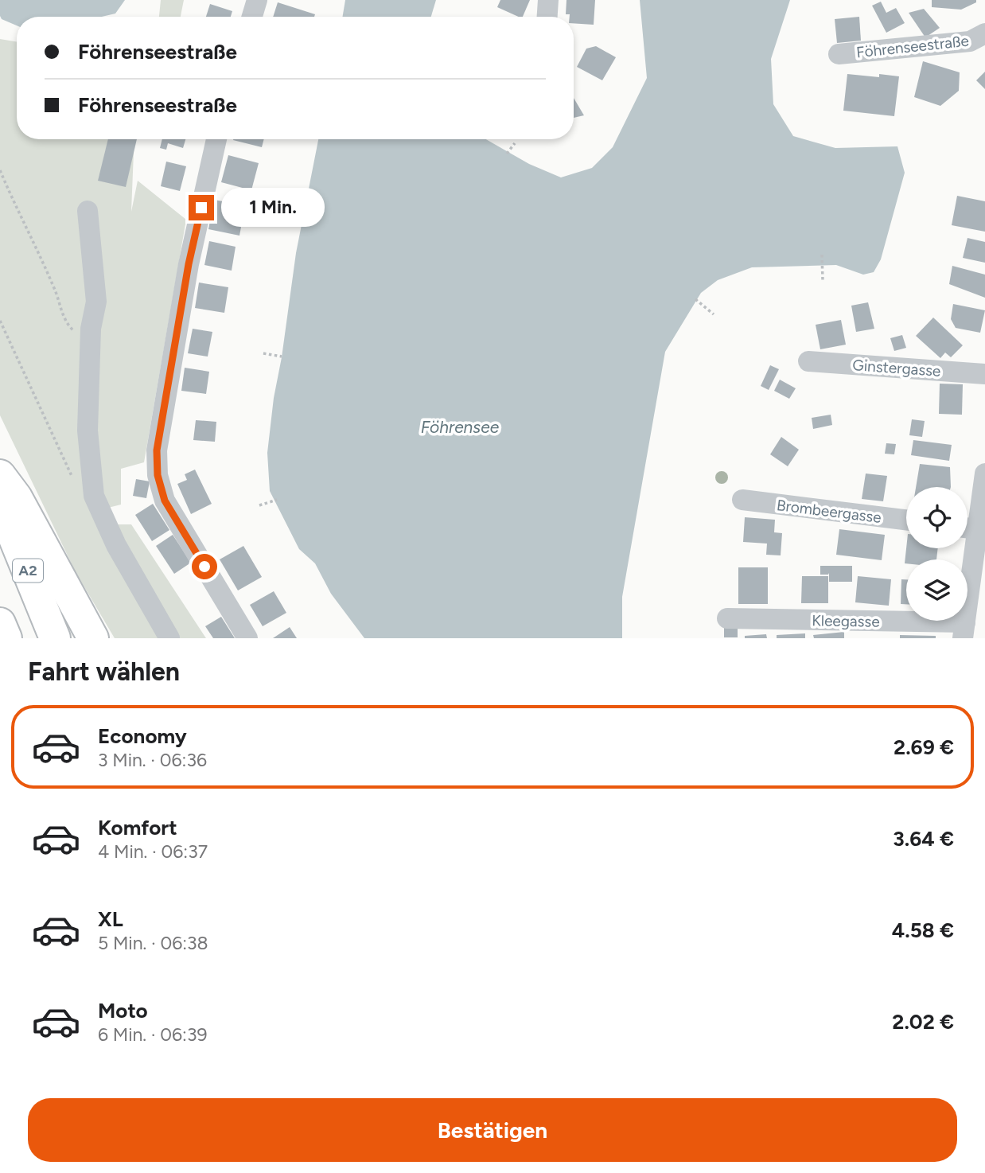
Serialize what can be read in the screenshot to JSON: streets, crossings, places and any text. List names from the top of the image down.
{
  "streets": {
    "highway": ["A2"],
    "street": [
      "Föhrenseestraße",
      "Ginstergasse",
      "Brombeergasse",
      "Kleegasse"
    ]
  },
  "water": ["Föhrensee"],
  "page": {
    "banner": ["Föhrenseestraße", "Föhrenseestraße"],
    "bubble": "1 Min.",
    "heading": "Fahrt wählen",
    "list": [
      {
        "name": "Economy",
        "note": "3 Min. · 06:36",
        "value": "2.69 €"
      },
      {
        "name": "Komfort",
        "note": "4 Min. · 06:37",
        "value": "3.64 €"
      },
      {
        "name": "XL",
        "note": "5 Min. · 06:38",
        "value": "4.58 €"
      },
      {
        "name": "Moto",
        "note": "6 Min. · 06:39",
        "value": "2.02 €"
      }
    ],
    "buttons": "Bestätigen"
  }
}
